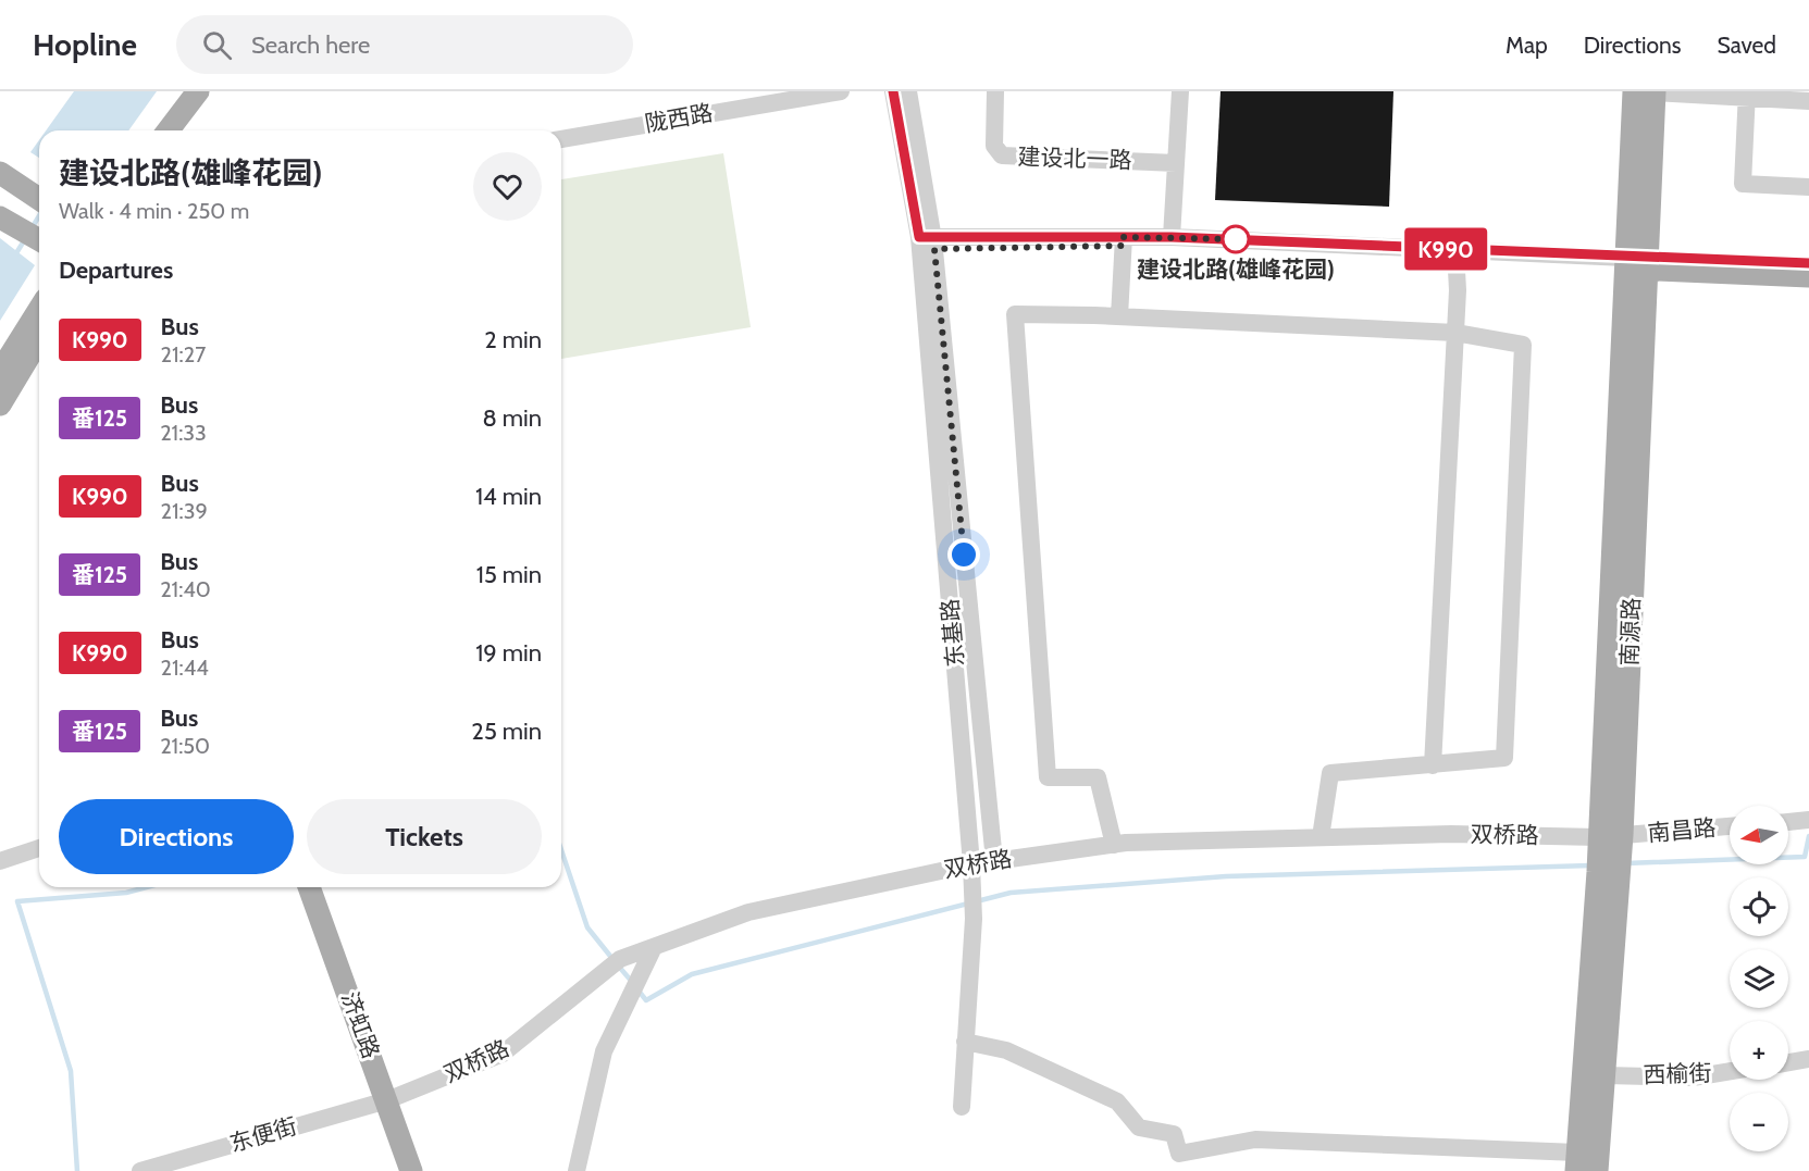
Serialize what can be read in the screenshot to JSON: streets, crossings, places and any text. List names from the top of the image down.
{
  "streets": {
    "main road": ["南源路", "济虹路"],
    "street": [
      "陇西路",
      "建设北一路",
      "东基路",
      "南昌路",
      "双桥路",
      "西榆街",
      "东便街"
    ]
  },
  "crossings": [
    ["南源路", "南昌路"],
    ["南源路", "双桥路"],
    ["南源路", "西榆街"],
    ["东基路", "双桥路"],
    ["南昌路", "双桥路"],
    ["双桥路", "济虹路"],
    ["双桥路", "东便街"],
    ["济虹路", "东便街"]
  ],
  "places": ["建设北路(雄峰花园)"],
  "lines": ["bus line K990"],
  "north": "left",
  "page": {
    "header": "Hopline",
    "search": "Search here",
    "nav": ["Map", "Directions", "Saved"],
    "on_map": "K990",
    "heading": [
      ["建设北路(雄峰花园)", "Walk · 4 min · 250 m"],
      "Departures"
    ],
    "list": [
      {
        "mark": "K990",
        "name": "Bus",
        "note": "21:27",
        "value": "2 min"
      },
      {
        "mark": "番125",
        "name": "Bus",
        "note": "21:33",
        "value": "8 min"
      },
      {
        "mark": "K990",
        "name": "Bus",
        "note": "21:39",
        "value": "14 min"
      },
      {
        "mark": "番125",
        "name": "Bus",
        "note": "21:40",
        "value": "15 min"
      },
      {
        "mark": "K990",
        "name": "Bus",
        "note": "21:44",
        "value": "19 min"
      },
      {
        "mark": "番125",
        "name": "Bus",
        "note": "21:50",
        "value": "25 min"
      }
    ],
    "buttons": ["Directions", "Tickets"],
    "map_buttons": ["+", "−"]
  }
}
